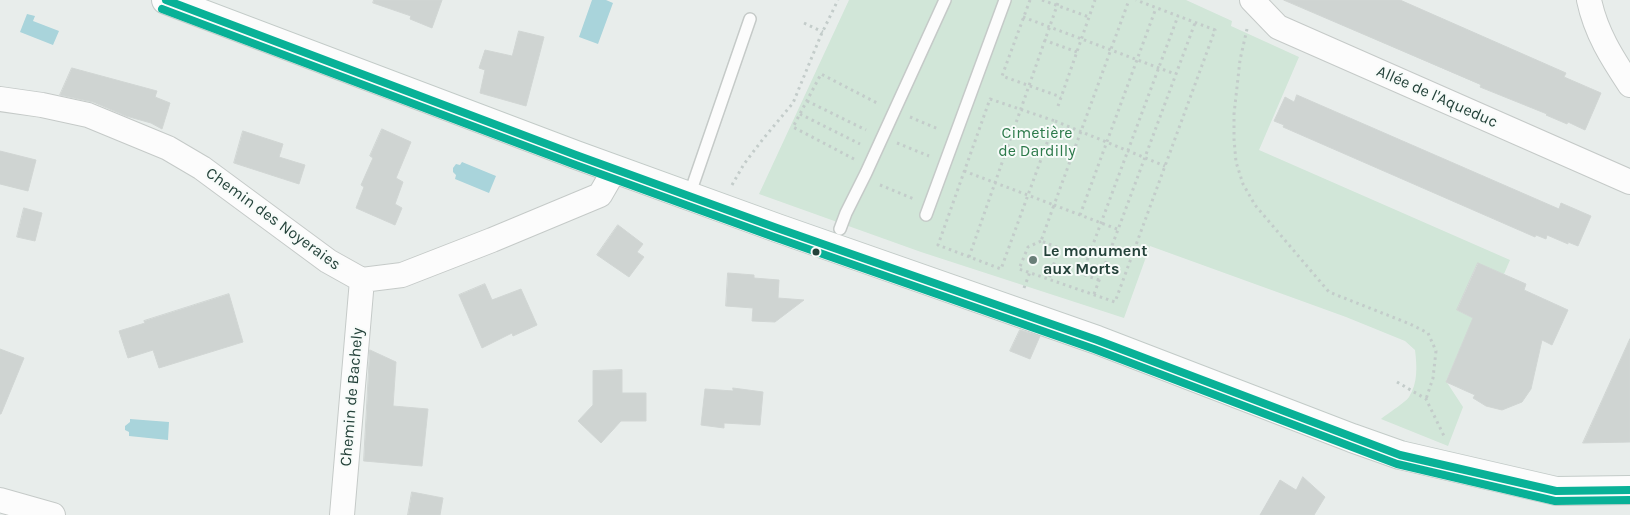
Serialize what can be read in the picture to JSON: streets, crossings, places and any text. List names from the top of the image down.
{
  "streets": {
    "street": ["Allée de l'Aqueduc", "Chemin des Noyeraies", "Chemin de Bachely"]
  },
  "crossings": [
    ["Chemin des Noyeraies", "Chemin de Bachely"]
  ],
  "parks": ["Cimetière de Dardilly"],
  "places": ["Le monument aux Morts"]
}
